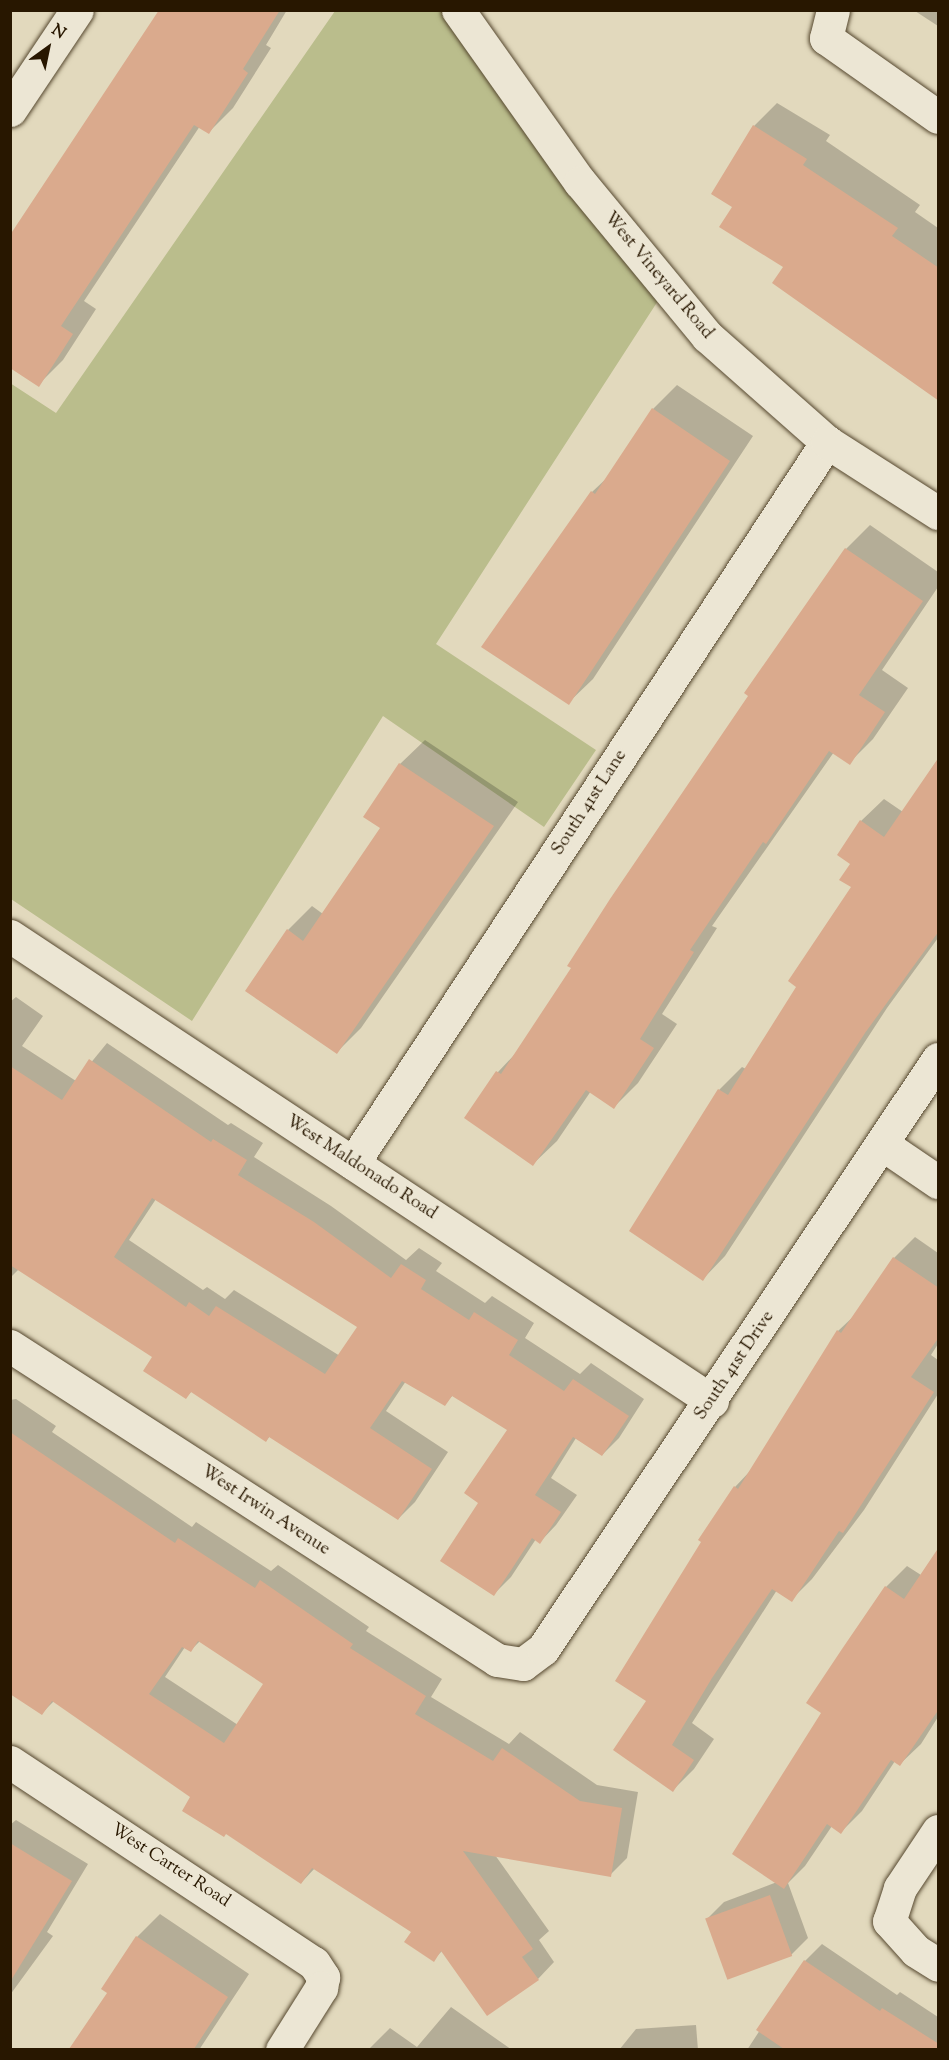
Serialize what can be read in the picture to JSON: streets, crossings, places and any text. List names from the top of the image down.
{
  "streets": {
    "street": [
      "West Vineyard Road",
      "South 41st Lane",
      "West Maldonado Road",
      "South 41st Drive",
      "West Irwin Avenue",
      "West Carter Road"
    ]
  },
  "crossings": [
    ["West Vineyard Road", "South 41st Lane"],
    ["South 41st Lane", "West Maldonado Road"],
    ["West Maldonado Road", "South 41st Drive"],
    ["South 41st Drive", "West Irwin Avenue"]
  ],
  "north": "top right"
}
